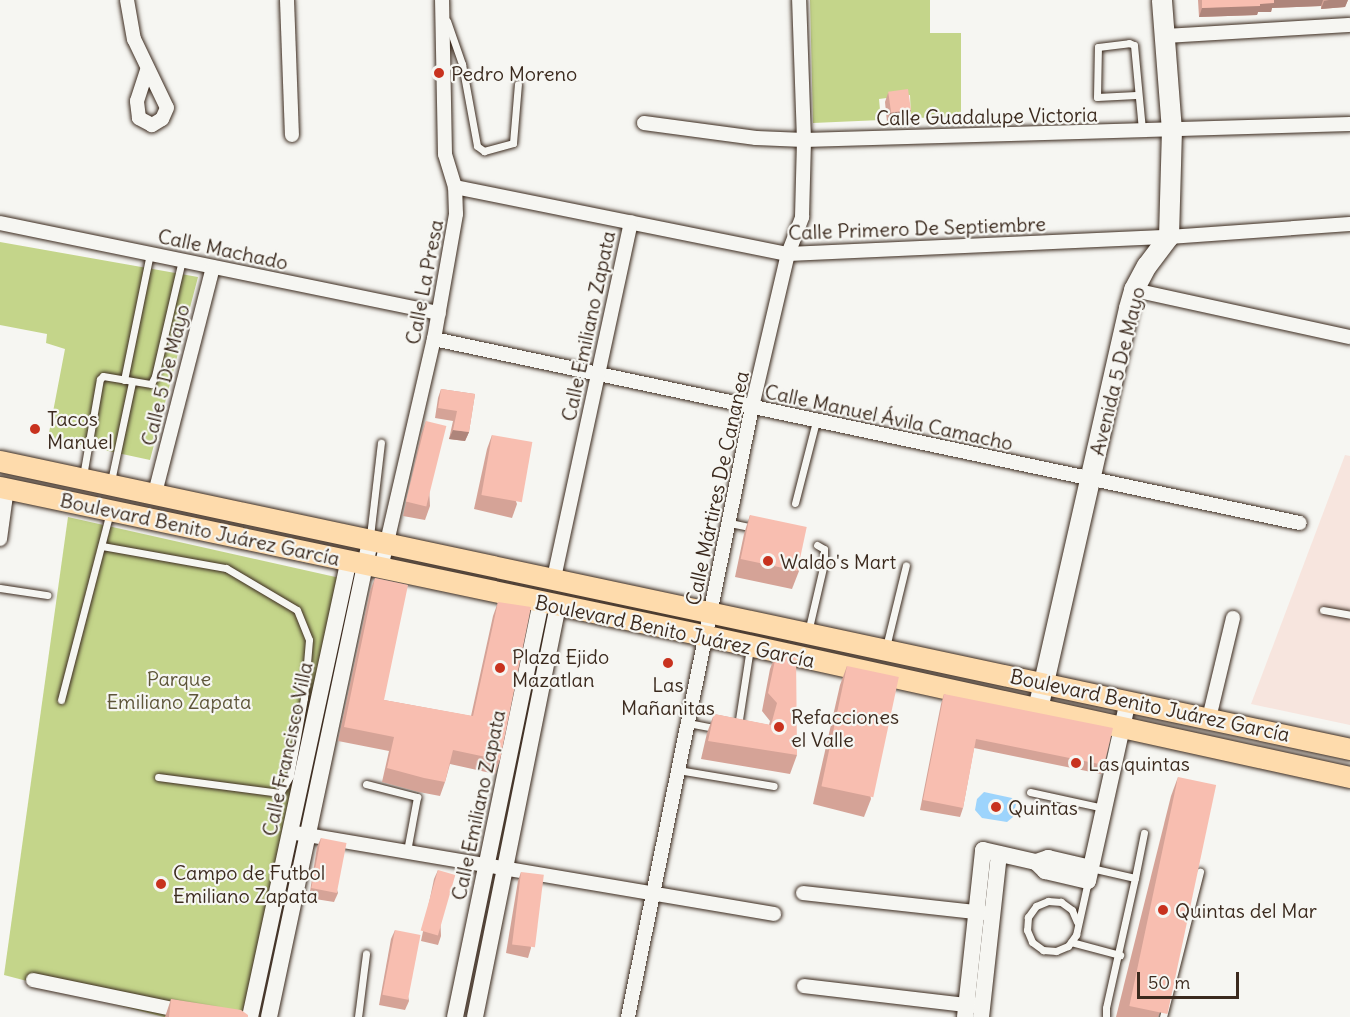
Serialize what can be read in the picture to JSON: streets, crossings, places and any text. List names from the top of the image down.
{
  "streets": {
    "main road": ["Avenida 5 De Mayo", "Boulevard Benito Juárez García"],
    "street": [
      "Calle Guadalupe Victoria",
      "Calle Primero De Septiembre",
      "Calle Machado",
      "Calle La Presa",
      "Calle Emiliano Zapata",
      "Calle 5 De Mayo",
      "Calle Manuel Ávila Camacho",
      "Calle Mártires De Cananea",
      "Calle Francisco Villa"
    ]
  },
  "crossings": [
    ["Calle Guadalupe Victoria", "Calle Mártires De Cananea"],
    ["Calle Primero De Septiembre", "Calle La Presa"],
    ["Calle Primero De Septiembre", "Calle Emiliano Zapata"],
    ["Calle Primero De Septiembre", "Avenida 5 De Mayo"],
    ["Calle Primero De Septiembre", "Calle Mártires De Cananea"],
    ["Calle Machado", "Calle La Presa"],
    ["Calle Machado", "Calle 5 De Mayo"],
    ["Calle La Presa", "Calle Manuel Ávila Camacho"],
    ["Calle La Presa", "Boulevard Benito Juárez García"],
    ["Calle Emiliano Zapata", "Calle Manuel Ávila Camacho"],
    ["Calle Emiliano Zapata", "Boulevard Benito Juárez García"],
    ["Avenida 5 De Mayo", "Calle Manuel Ávila Camacho"],
    ["Avenida 5 De Mayo", "Boulevard Benito Juárez García"],
    ["Calle 5 De Mayo", "Boulevard Benito Juárez García"],
    ["Calle Manuel Ávila Camacho", "Calle Mártires De Cananea"],
    ["Calle Mártires De Cananea", "Boulevard Benito Juárez García"],
    ["Boulevard Benito Juárez García", "Calle Francisco Villa"]
  ],
  "parks": ["Parque Emiliano Zapata"],
  "places": [
    "Pedro Moreno",
    "Tacos Manuel",
    "Waldo's Mart",
    "Las Mañanitas",
    "Plaza Ejido Mazatlan",
    "Refacciones el Valle",
    "Las quintas",
    "Quintas",
    "Campo de Futbol Emiliano Zapata",
    "Quintas del Mar"
  ],
  "scale_bar": "50 m"
}
